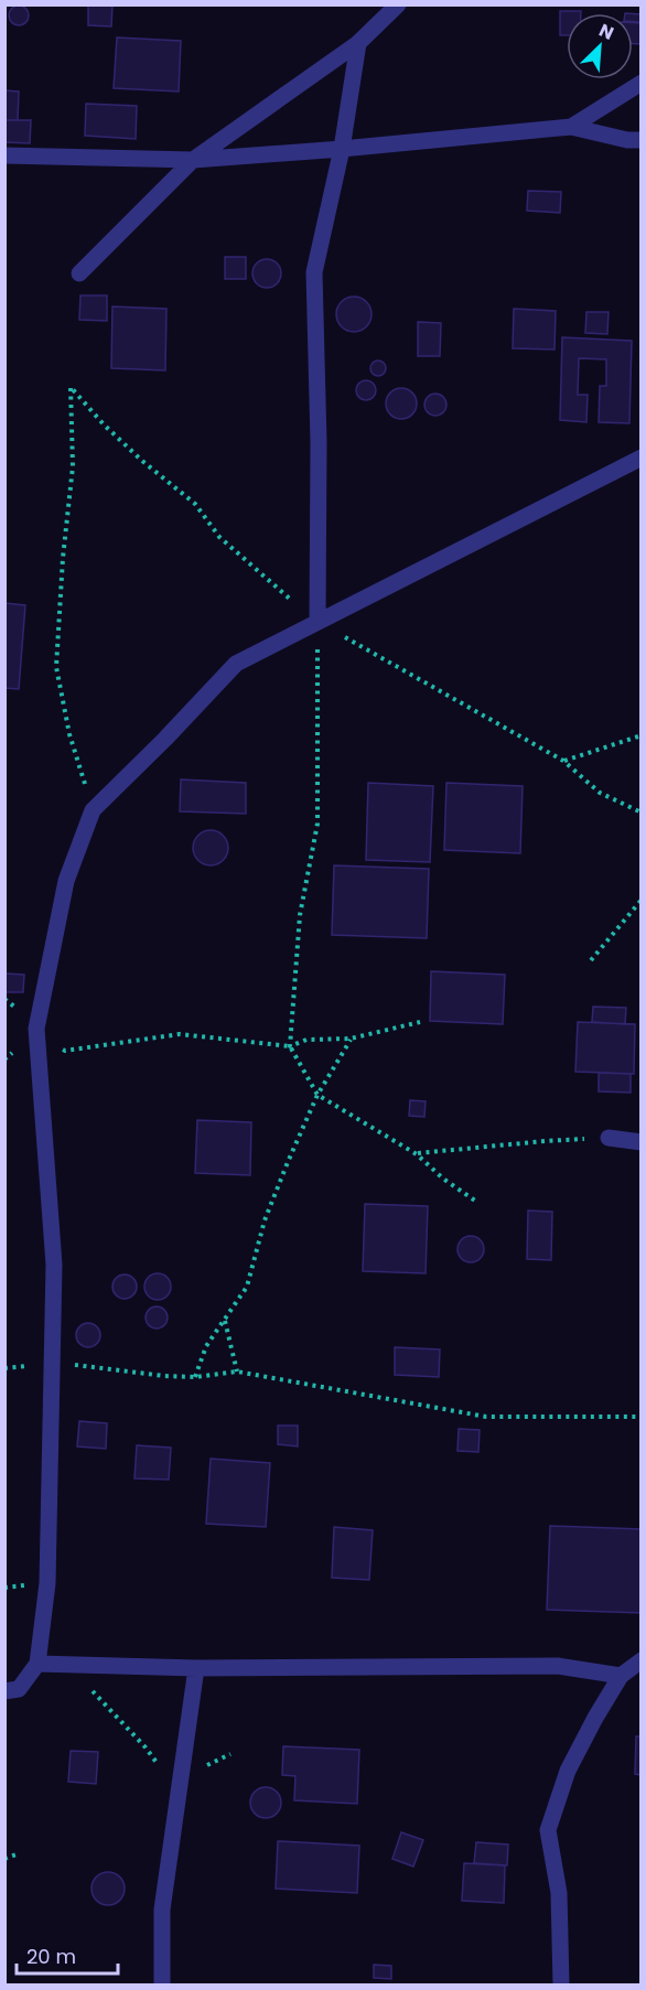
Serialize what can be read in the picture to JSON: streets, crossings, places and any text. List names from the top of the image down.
{
  "scale_bar": "20 m",
  "north": "top right"
}
